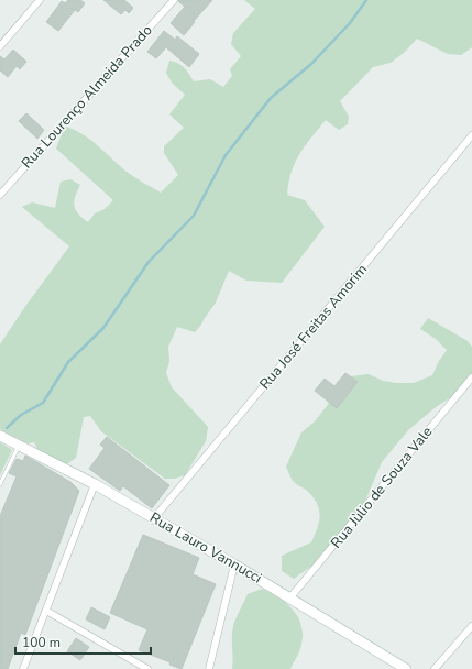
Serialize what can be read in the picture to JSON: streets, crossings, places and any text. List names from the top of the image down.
{
  "streets": {
    "street": [
      "Rua Lourenço Almeida Prado",
      "Rua José Freitas Amorim",
      "Rua Jùlio de Souza Vale",
      "Rua Lauro Vannucci"
    ]
  },
  "crossings": [
    ["Rua José Freitas Amorim", "Rua Lauro Vannucci"],
    ["Rua Jùlio de Souza Vale", "Rua Lauro Vannucci"]
  ],
  "scale_bar": "100 m"
}
